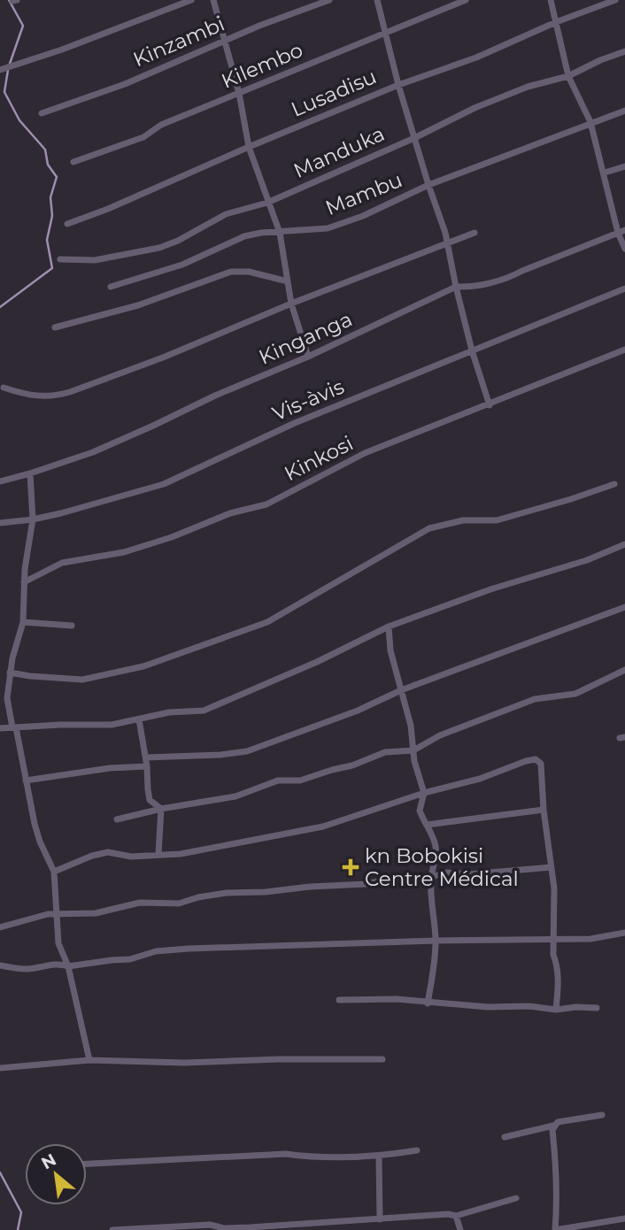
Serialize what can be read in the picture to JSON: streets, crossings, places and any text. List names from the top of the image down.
{
  "streets": {
    "street": [
      "Kinzambi",
      "Kilembo",
      "Lusadisu",
      "Manduka",
      "Mambu",
      "Kinganga",
      "Vis-àvis",
      "Kinkosi"
    ]
  },
  "places": {
    "health": ["kn Bobokisi Centre Médical"]
  },
  "north": "top left"
}
